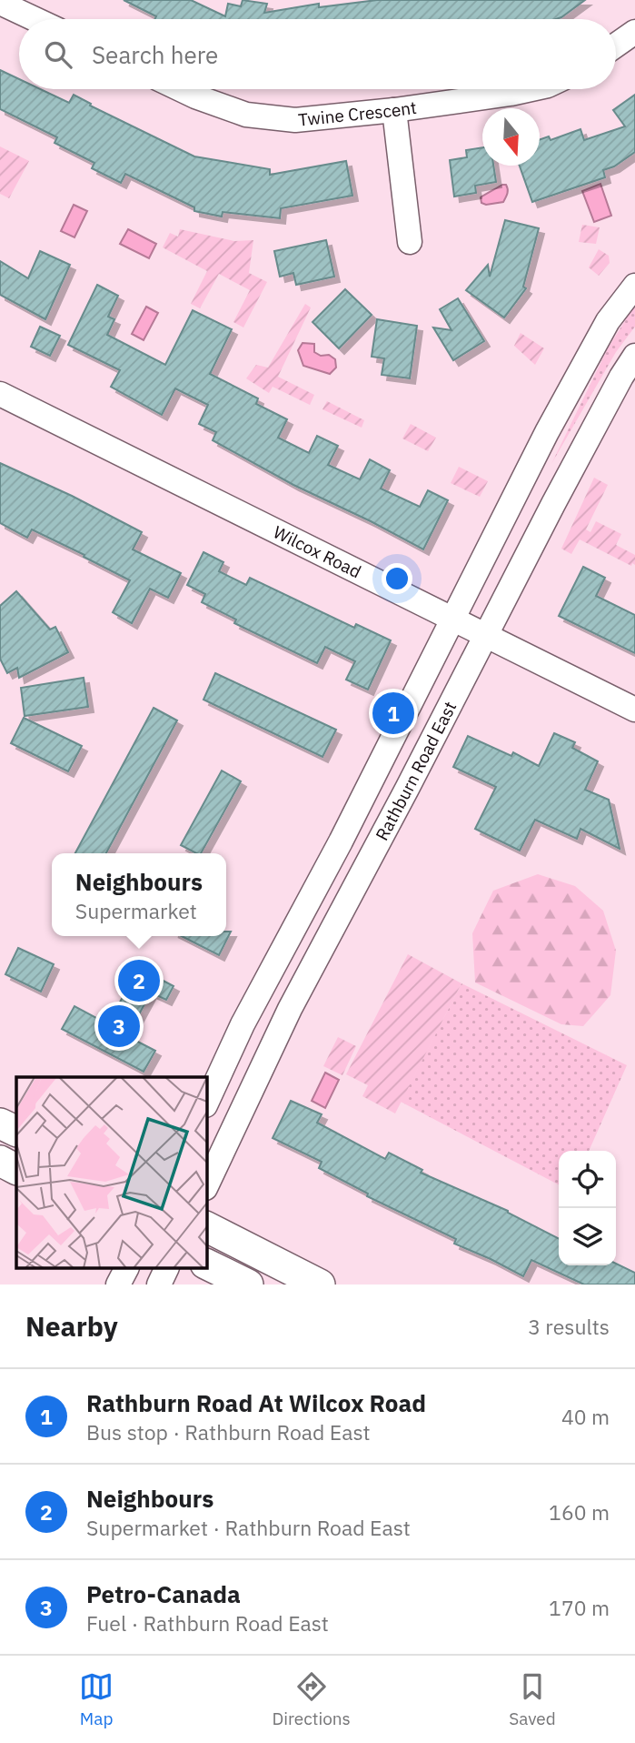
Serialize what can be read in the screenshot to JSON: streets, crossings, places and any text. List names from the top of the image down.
{
  "streets": {
    "street": ["Twine Crescent", "Wilcox Road", "Rathburn Road East"]
  },
  "crossings": [
    ["Wilcox Road", "Rathburn Road East"]
  ],
  "north": "bottom",
  "page": {
    "search": "Search here",
    "pins": ["1", "2", "3"],
    "popup": ["Neighbours", "Supermarket"],
    "heading": ["Nearby", "3 results"],
    "list": [
      {
        "mark": "1",
        "name": "Rathburn Road At Wilcox Road",
        "note": "Bus stop · Rathburn Road East",
        "value": "40 m"
      },
      {
        "mark": "2",
        "name": "Neighbours",
        "note": "Supermarket · Rathburn Road East",
        "value": "160 m"
      },
      {
        "mark": "3",
        "name": "Petro-Canada",
        "note": "Fuel · Rathburn Road East",
        "value": "170 m"
      }
    ],
    "nav": ["Map", "Directions", "Saved"]
  }
}
